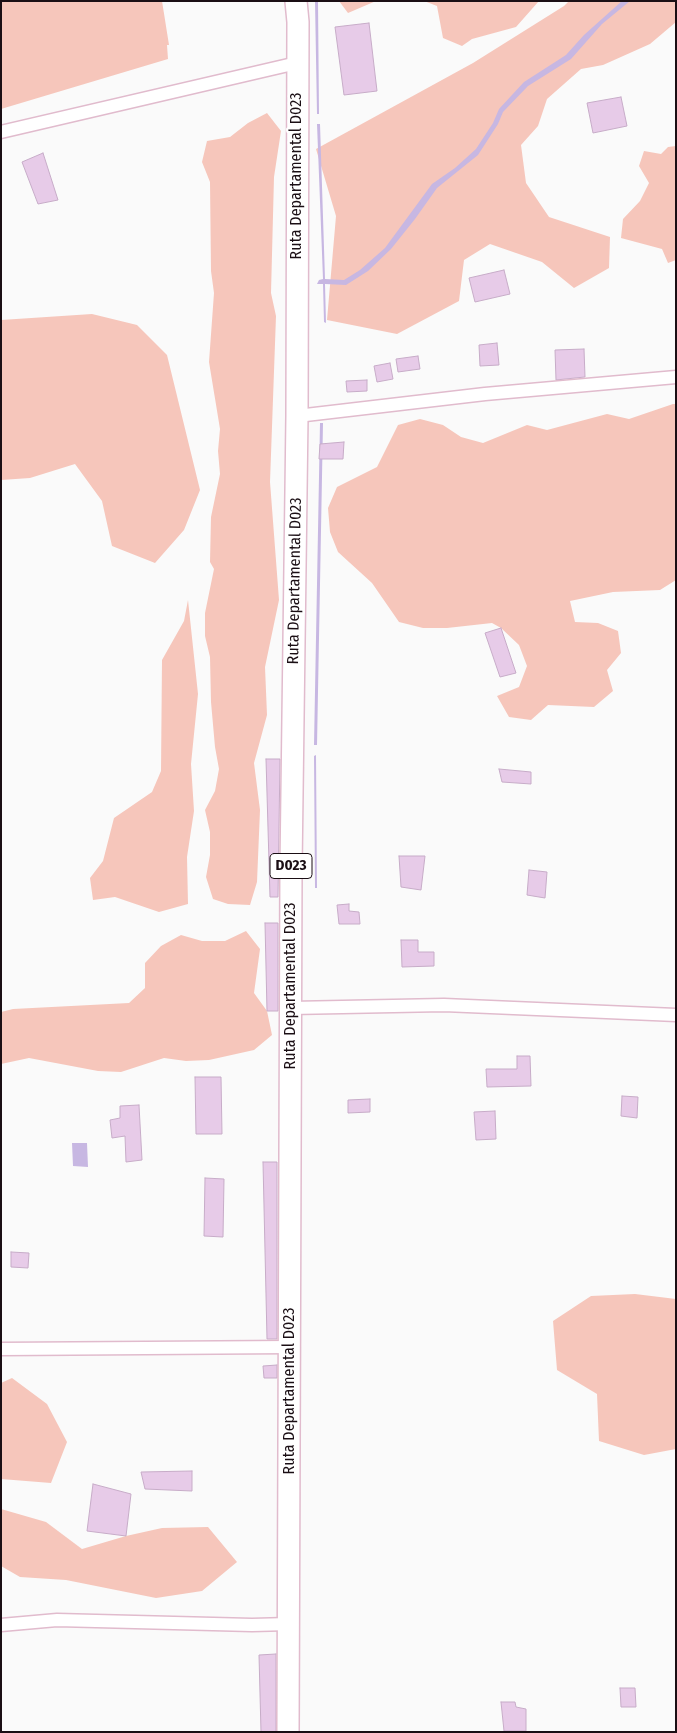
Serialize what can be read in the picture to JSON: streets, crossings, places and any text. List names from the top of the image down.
{
  "streets": {
    "main road": ["Ruta Departamental D023", "D023"]
  }
}
